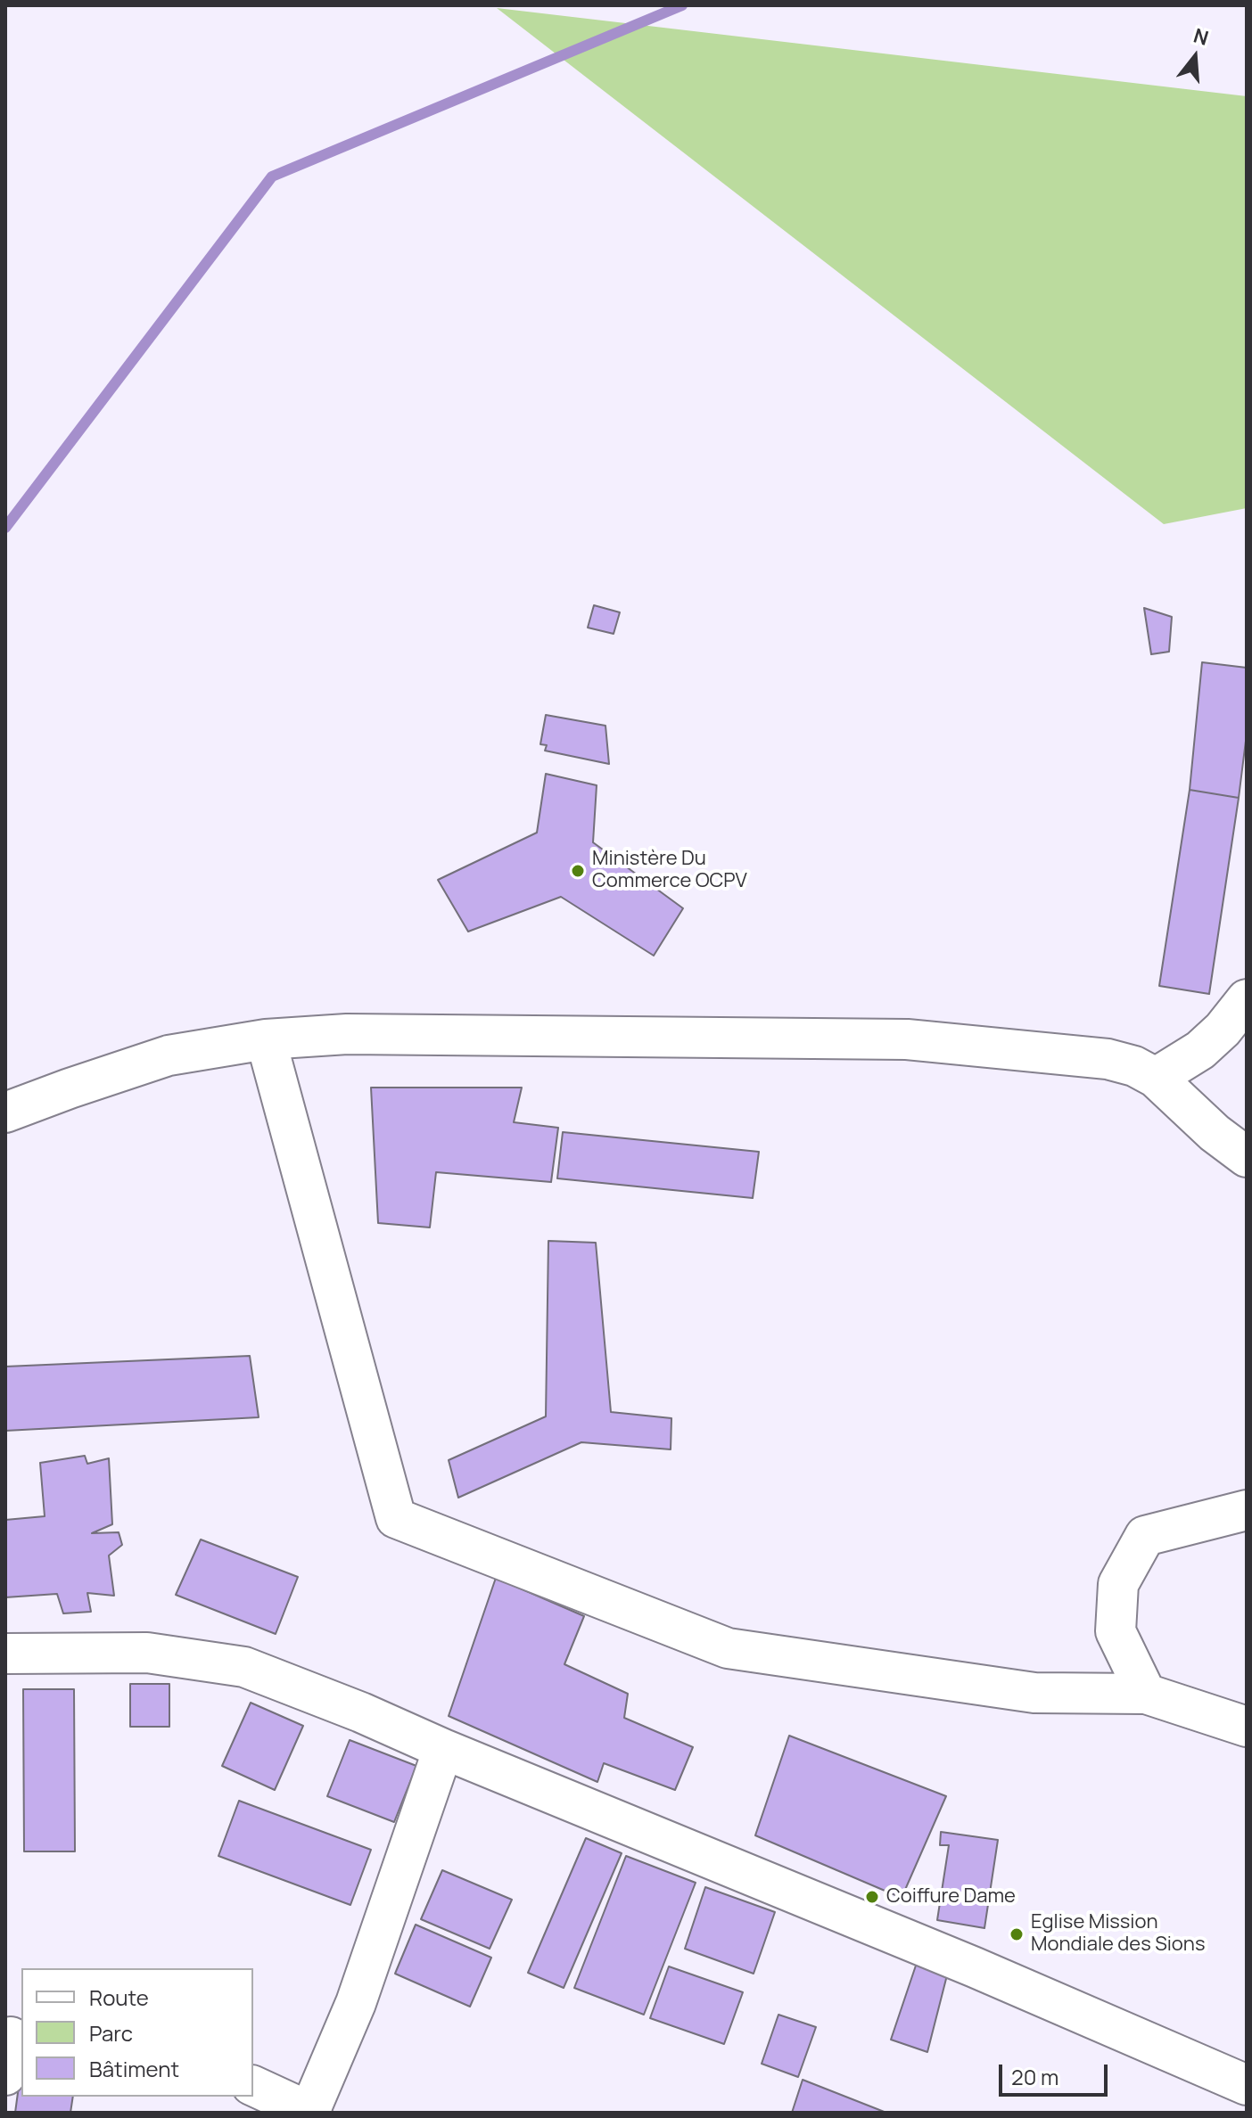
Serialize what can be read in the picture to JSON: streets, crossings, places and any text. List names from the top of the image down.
{
  "places": ["Ministère Du Commerce OCPV", "Coiffure Dame", "Eglise Mission Mondiale des Sions"],
  "legend": ["Route", "Parc", "Bâtiment"],
  "scale_bar": "20 m",
  "north": "top"
}
